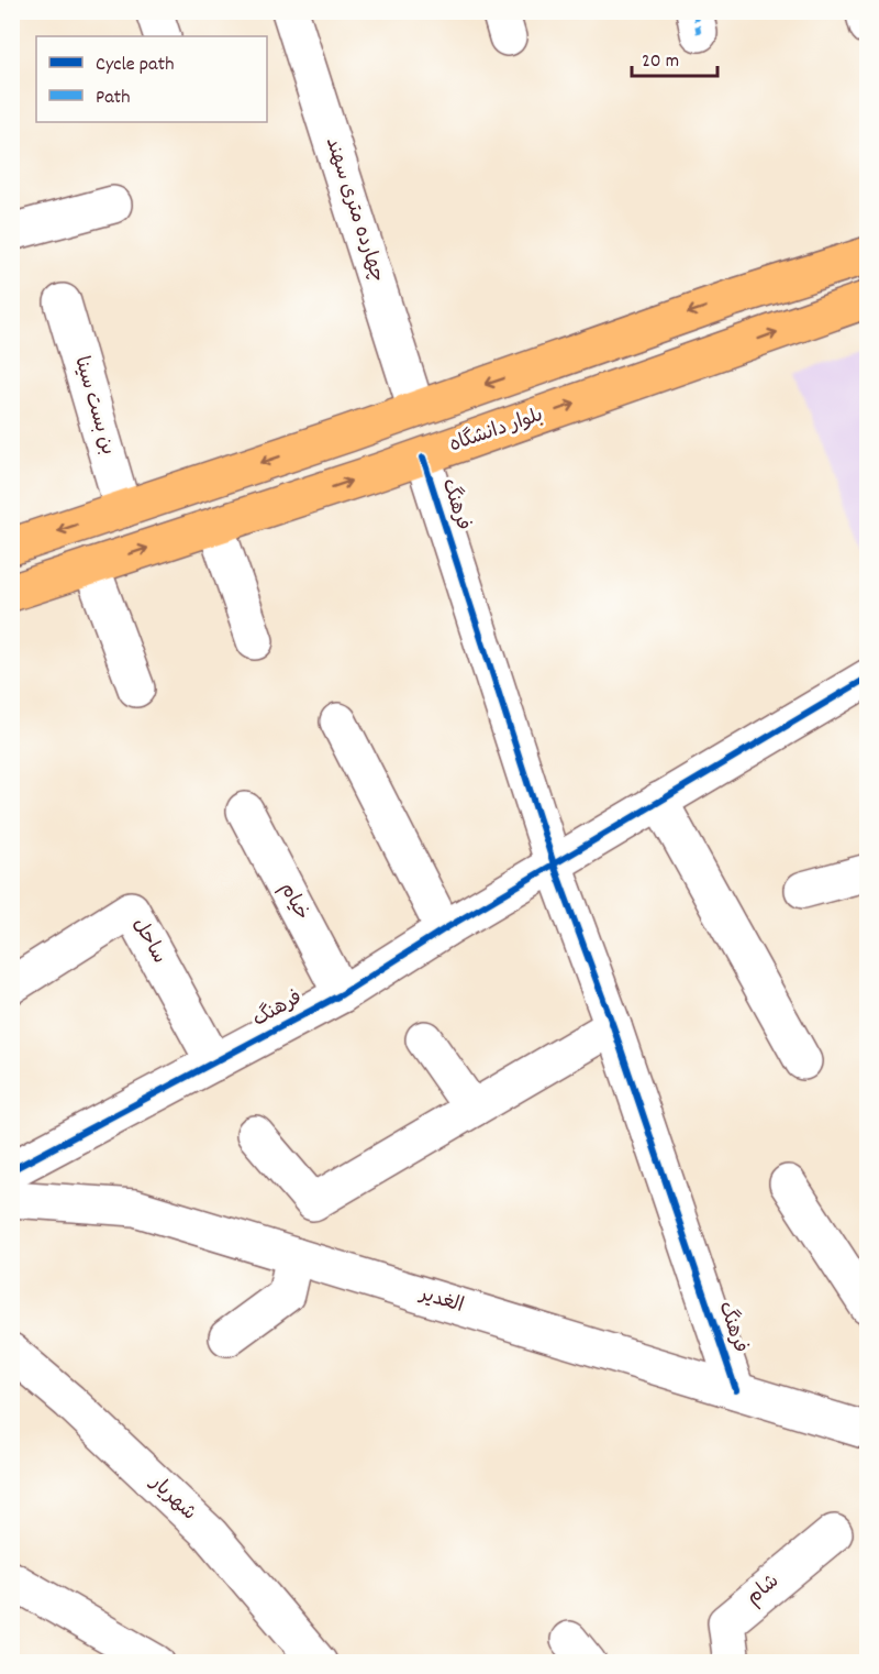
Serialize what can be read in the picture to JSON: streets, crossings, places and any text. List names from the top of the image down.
{
  "streets": {
    "main road": ["بلوار دانشگاه"],
    "street": [
      "چهارده متری سهند",
      "بن بست سینا",
      "فرهنگ",
      "خیام",
      "ساحل",
      "الغدیر",
      "شهریار",
      "شام"
    ]
  },
  "crossings": [
    ["بلوار دانشگاه", "فرهنگ"],
    ["فرهنگ", "خیام"],
    ["فرهنگ", "ساحل"],
    ["فرهنگ", "الغدیر"]
  ],
  "legend": ["Cycle path", "Path"],
  "scale_bar": "20 m"
}
